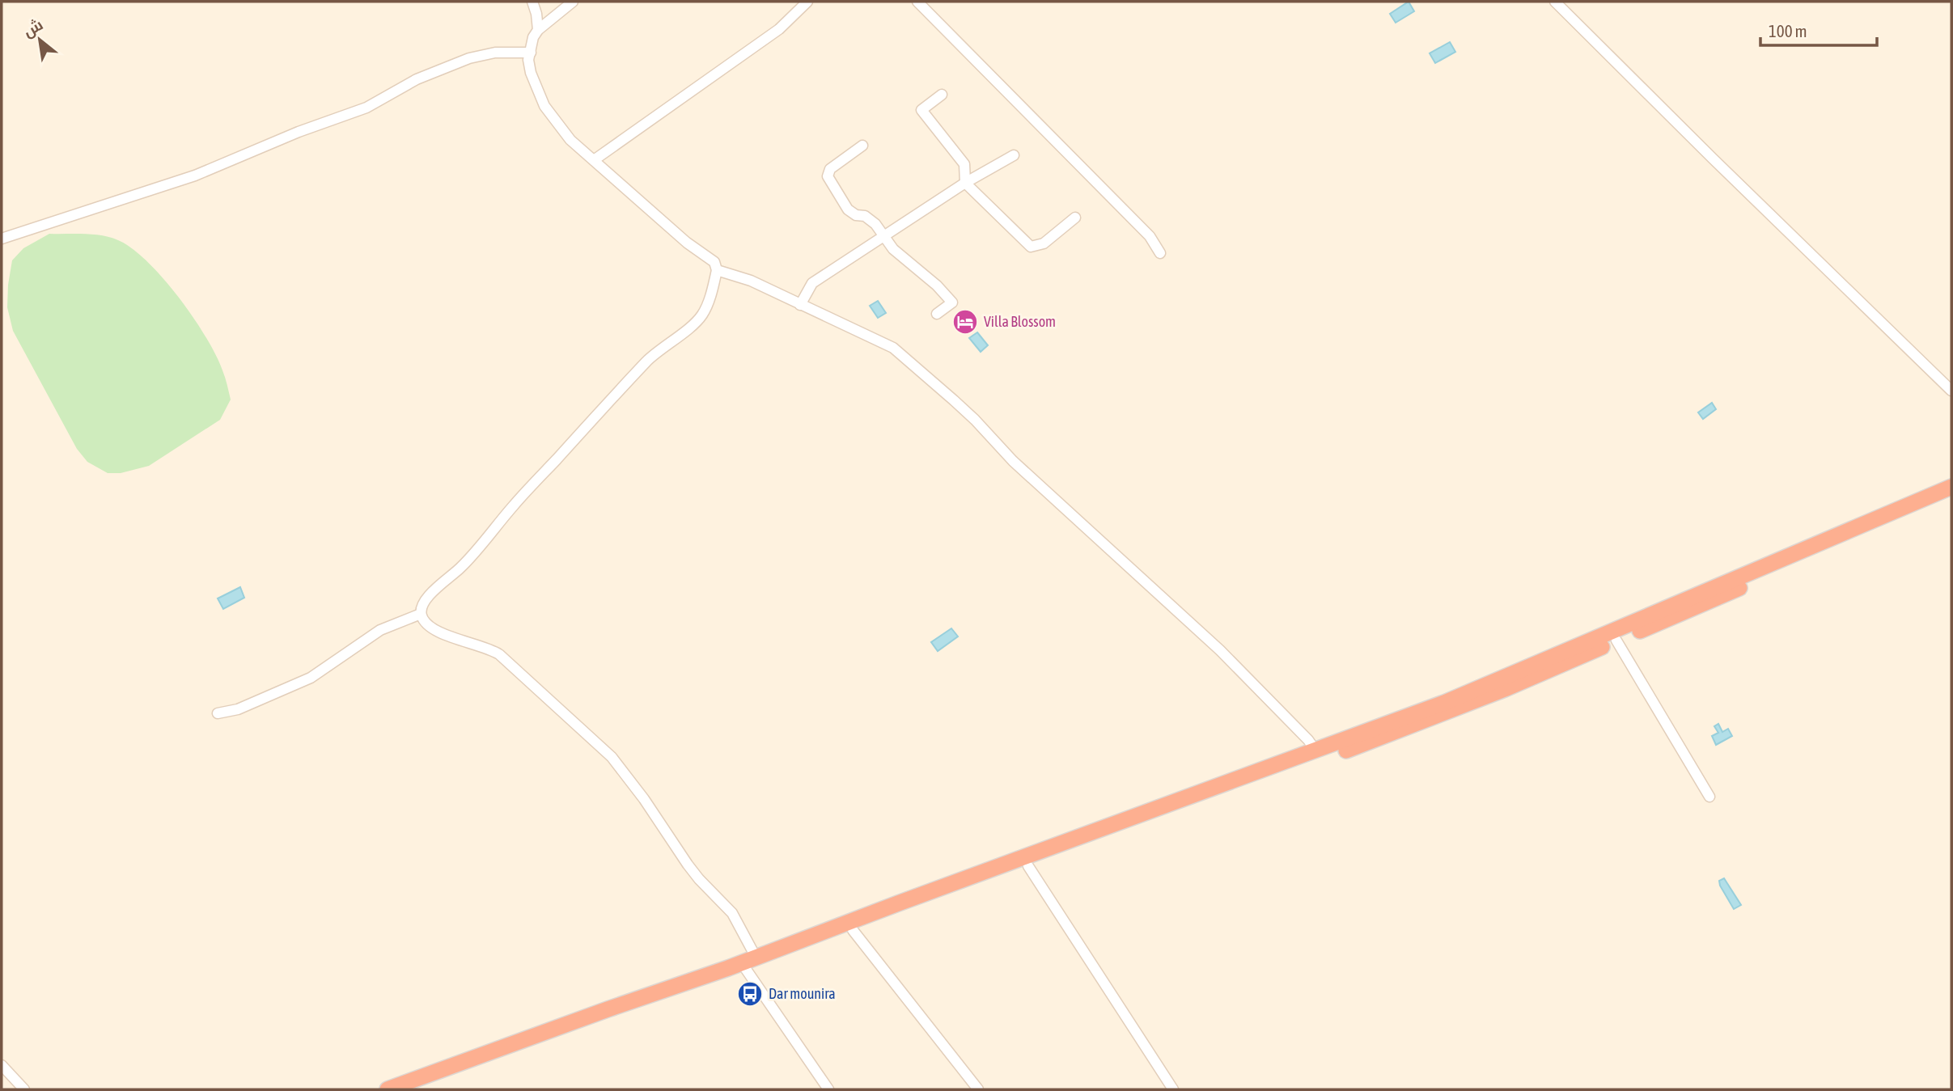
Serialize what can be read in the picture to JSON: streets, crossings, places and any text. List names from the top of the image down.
{
  "places": {
    "hotel": ["Villa Blossom"],
    "bus stop": ["Dar mounira"]
  },
  "scale_bar": "100 m",
  "north": "top left"
}
